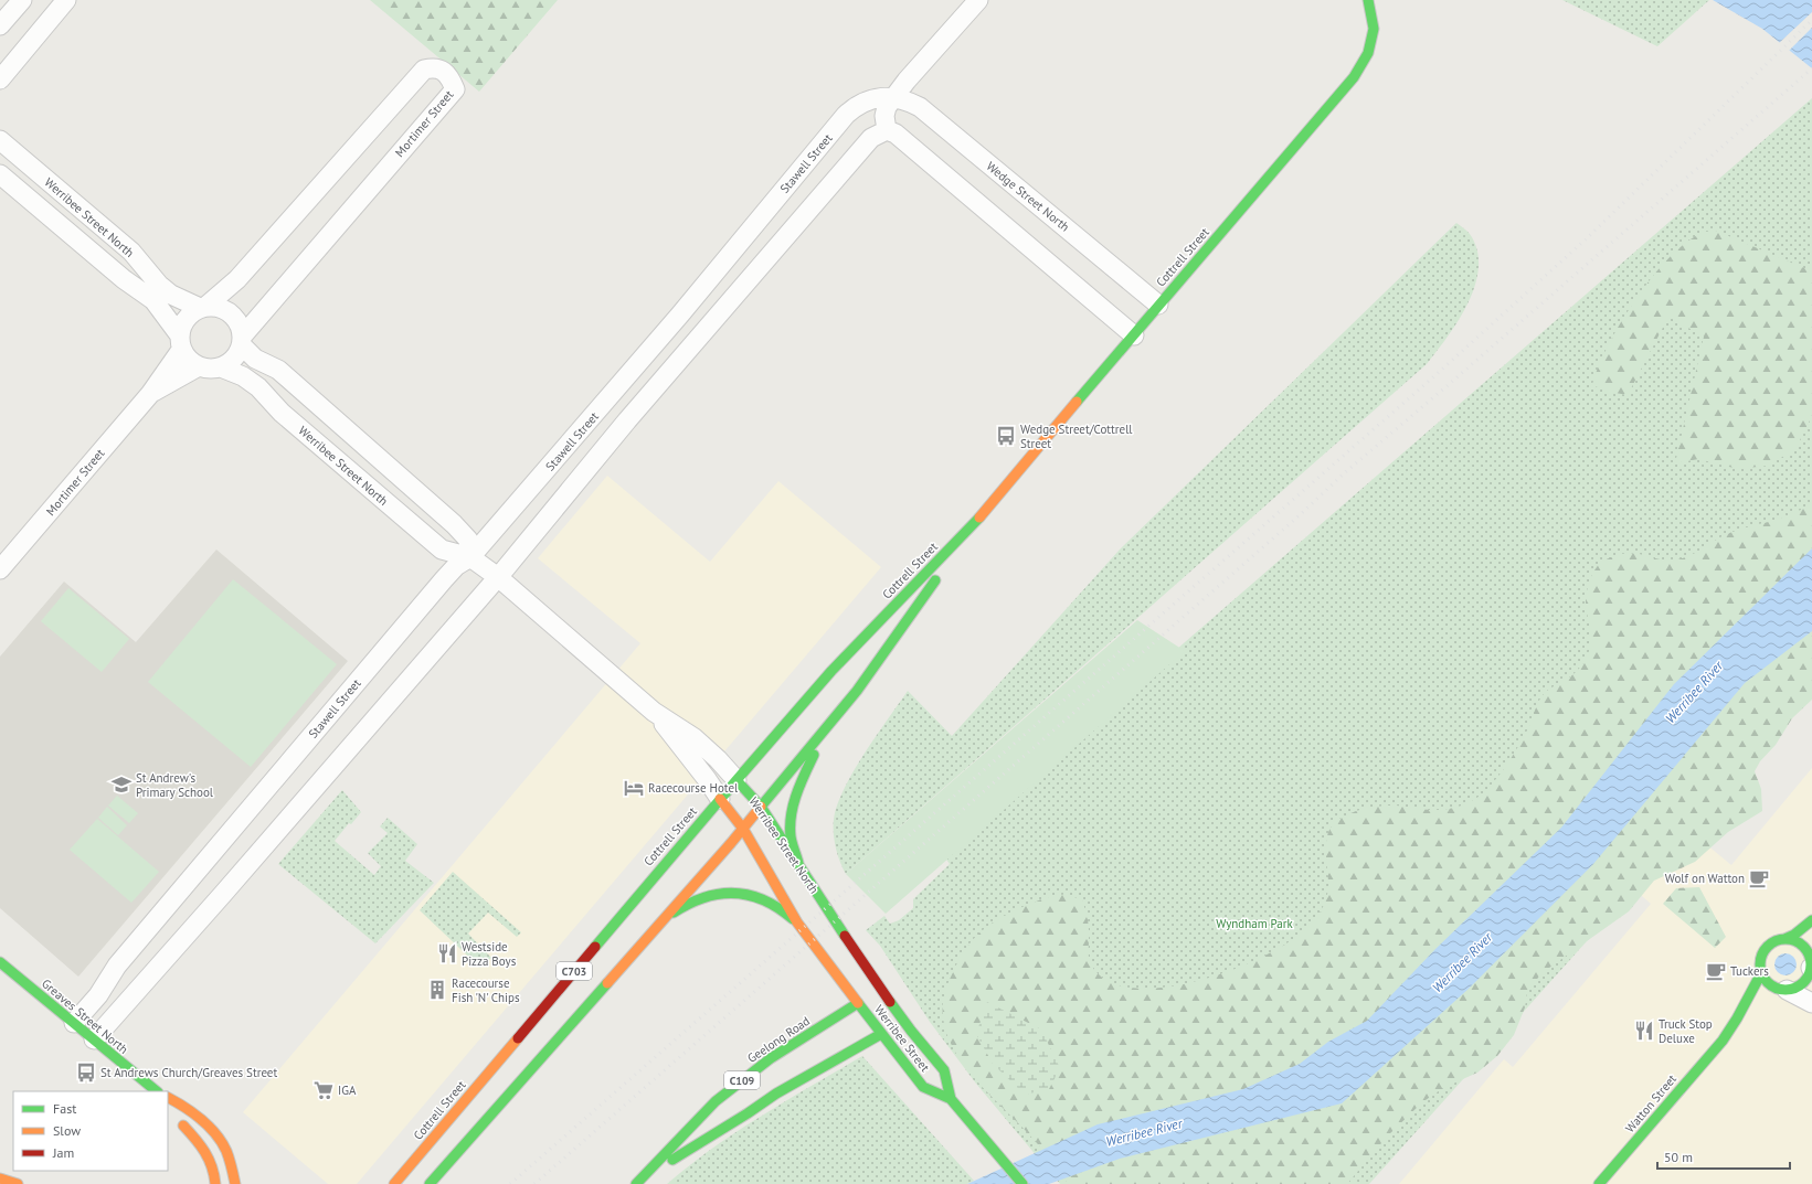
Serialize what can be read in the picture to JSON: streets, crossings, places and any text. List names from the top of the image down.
{
  "streets": {
    "main road": [
      "Werribee Street North",
      "Cottrell Street",
      "C703",
      "Greaves Street North",
      "Werribee Street",
      "Geelong Road",
      "C109",
      "Watton Street"
    ],
    "street": ["Mortimer Street", "Stawell Street", "Wedge Street North"]
  },
  "crossings": [
    ["Mortimer Street", "Werribee Street North"],
    ["Stawell Street", "Wedge Street North"],
    ["Stawell Street", "Werribee Street North"],
    ["Stawell Street", "Greaves Street North"],
    ["Wedge Street North", "Cottrell Street"],
    ["Werribee Street North", "Cottrell Street"],
    ["Werribee Street North", "C703"],
    ["Werribee Street North", "Werribee Street"],
    ["Werribee Street North", "Geelong Road"],
    ["Werribee Street North", "C109"],
    ["Cottrell Street", "C703"],
    ["Werribee Street", "Geelong Road"],
    ["Werribee Street", "C109"],
    ["Geelong Road", "C109"]
  ],
  "water": ["Werribee River"],
  "parks": ["Wyndham Park"],
  "places": {
    "bus stop": ["Wedge Street/Cottrell Street", "St Andrews Church/Greaves Street"],
    "school or university": ["St Andrew's Primary School"],
    "hotel": ["Racecourse Hotel"],
    "cafe": ["Wolf on Watton", "Tuckers"],
    "restaurant": ["Westside Pizza Boys", "Truck Stop Deluxe"],
    "building": ["Racecourse Fish 'N' Chips"],
    "supermarket": ["IGA"]
  },
  "legend": ["Fast", "Slow", "Jam"],
  "scale_bar": "50 m"
}
